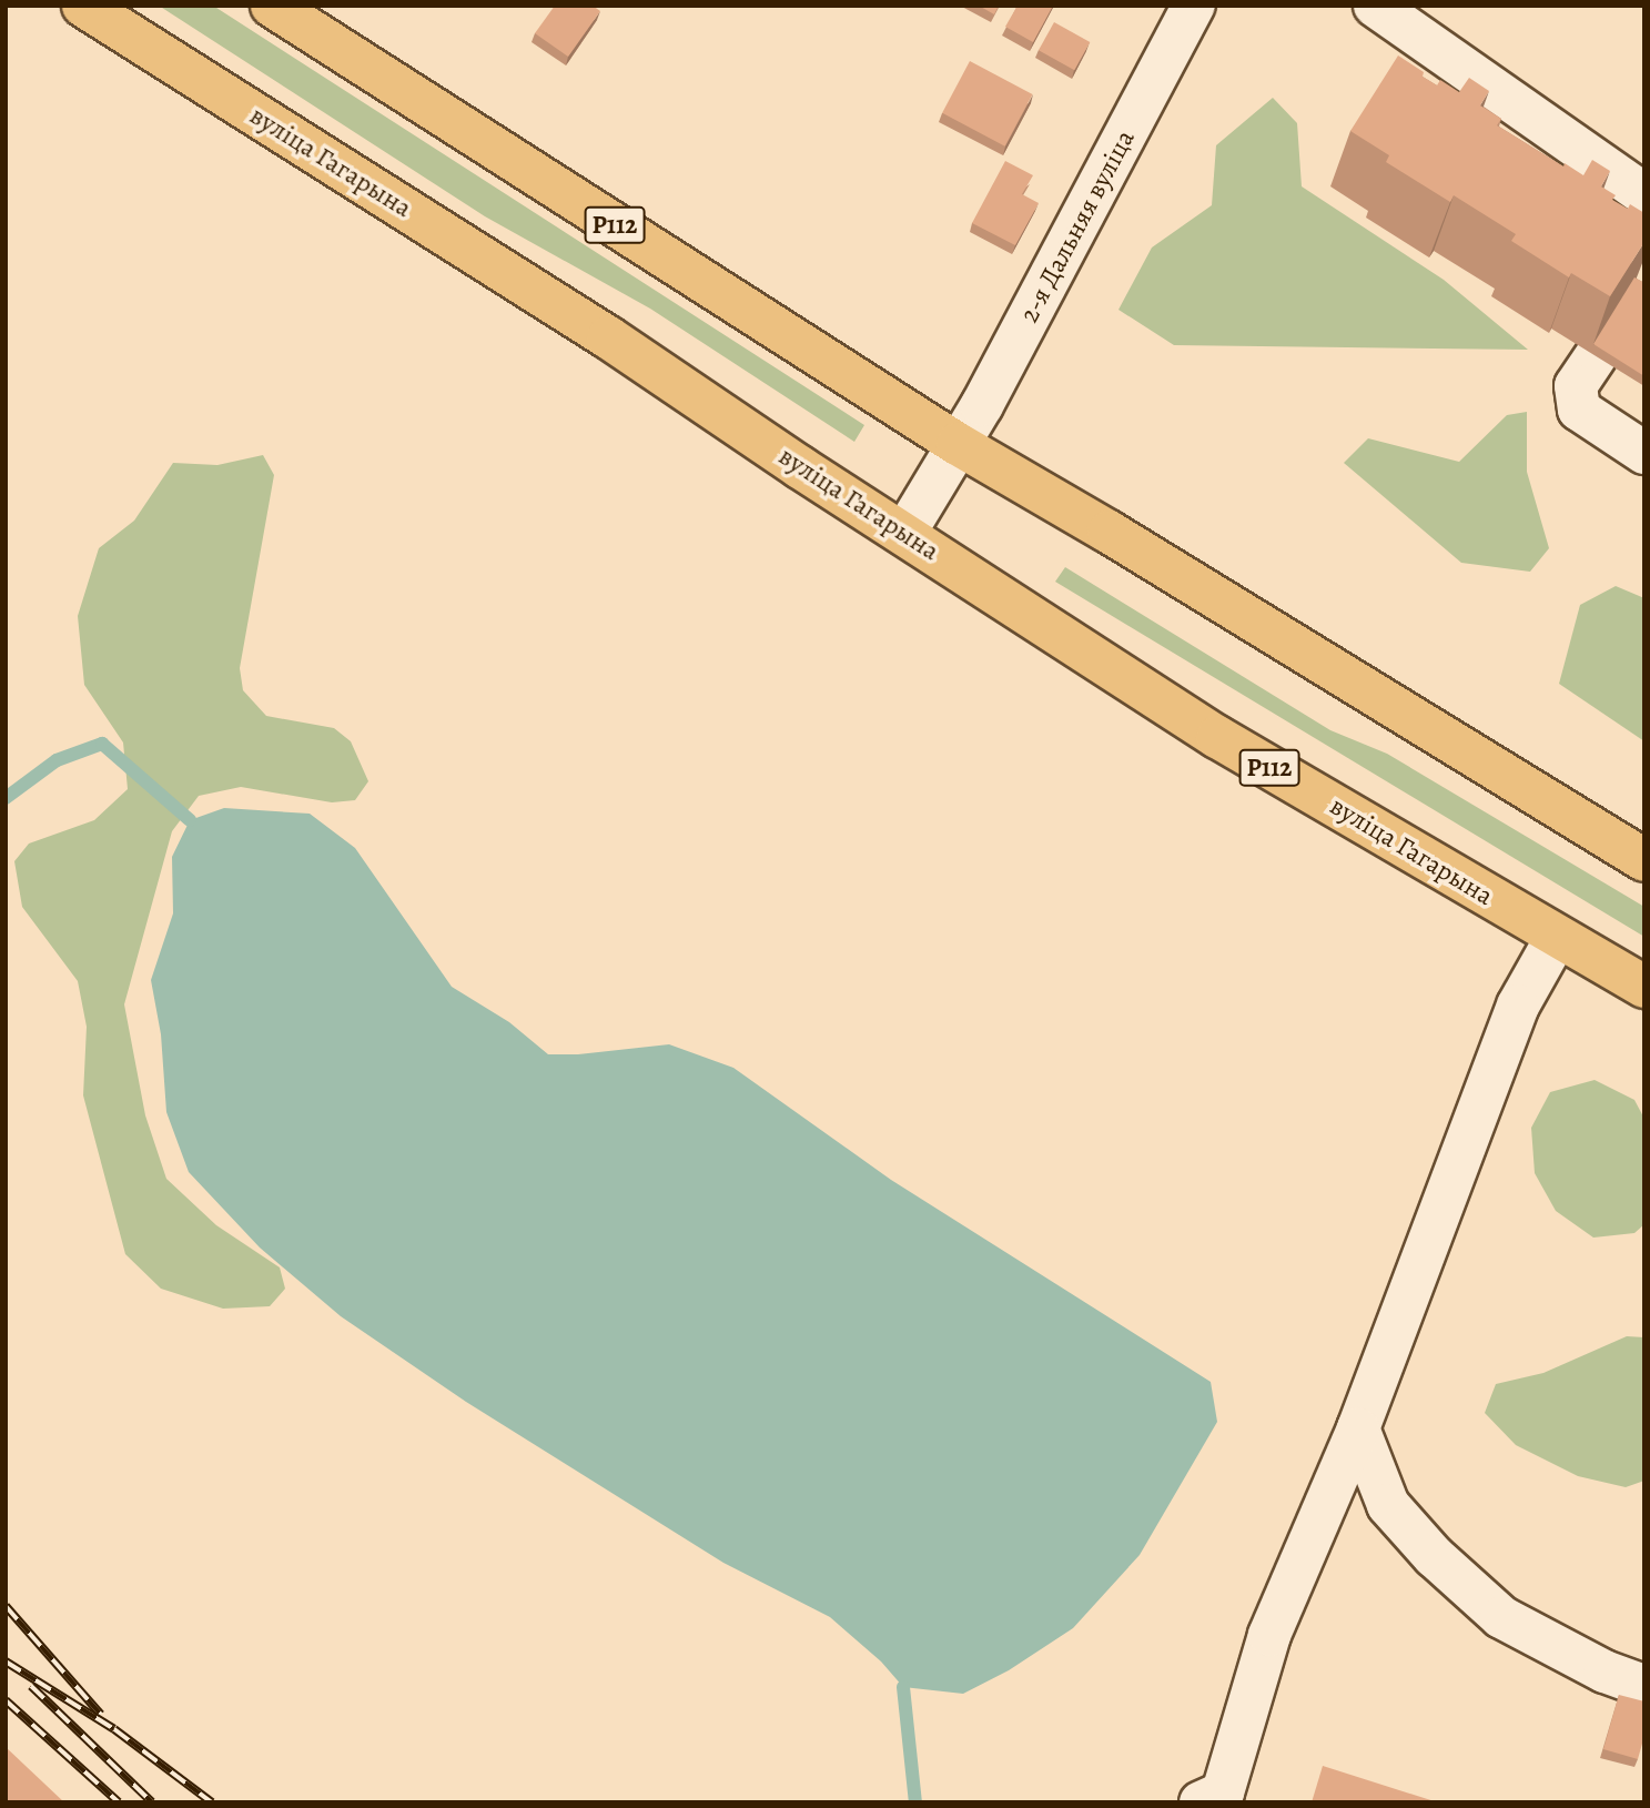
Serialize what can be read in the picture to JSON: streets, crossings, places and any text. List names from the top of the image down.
{
  "streets": {
    "main road": ["вуліца Гагарына", "Р112"],
    "street": ["2-я Дальняя вуліца"]
  },
  "crossings": [
    ["вуліца Гагарына", "2-я Дальняя вуліца"],
    ["Р112", "2-я Дальняя вуліца"]
  ]
}
